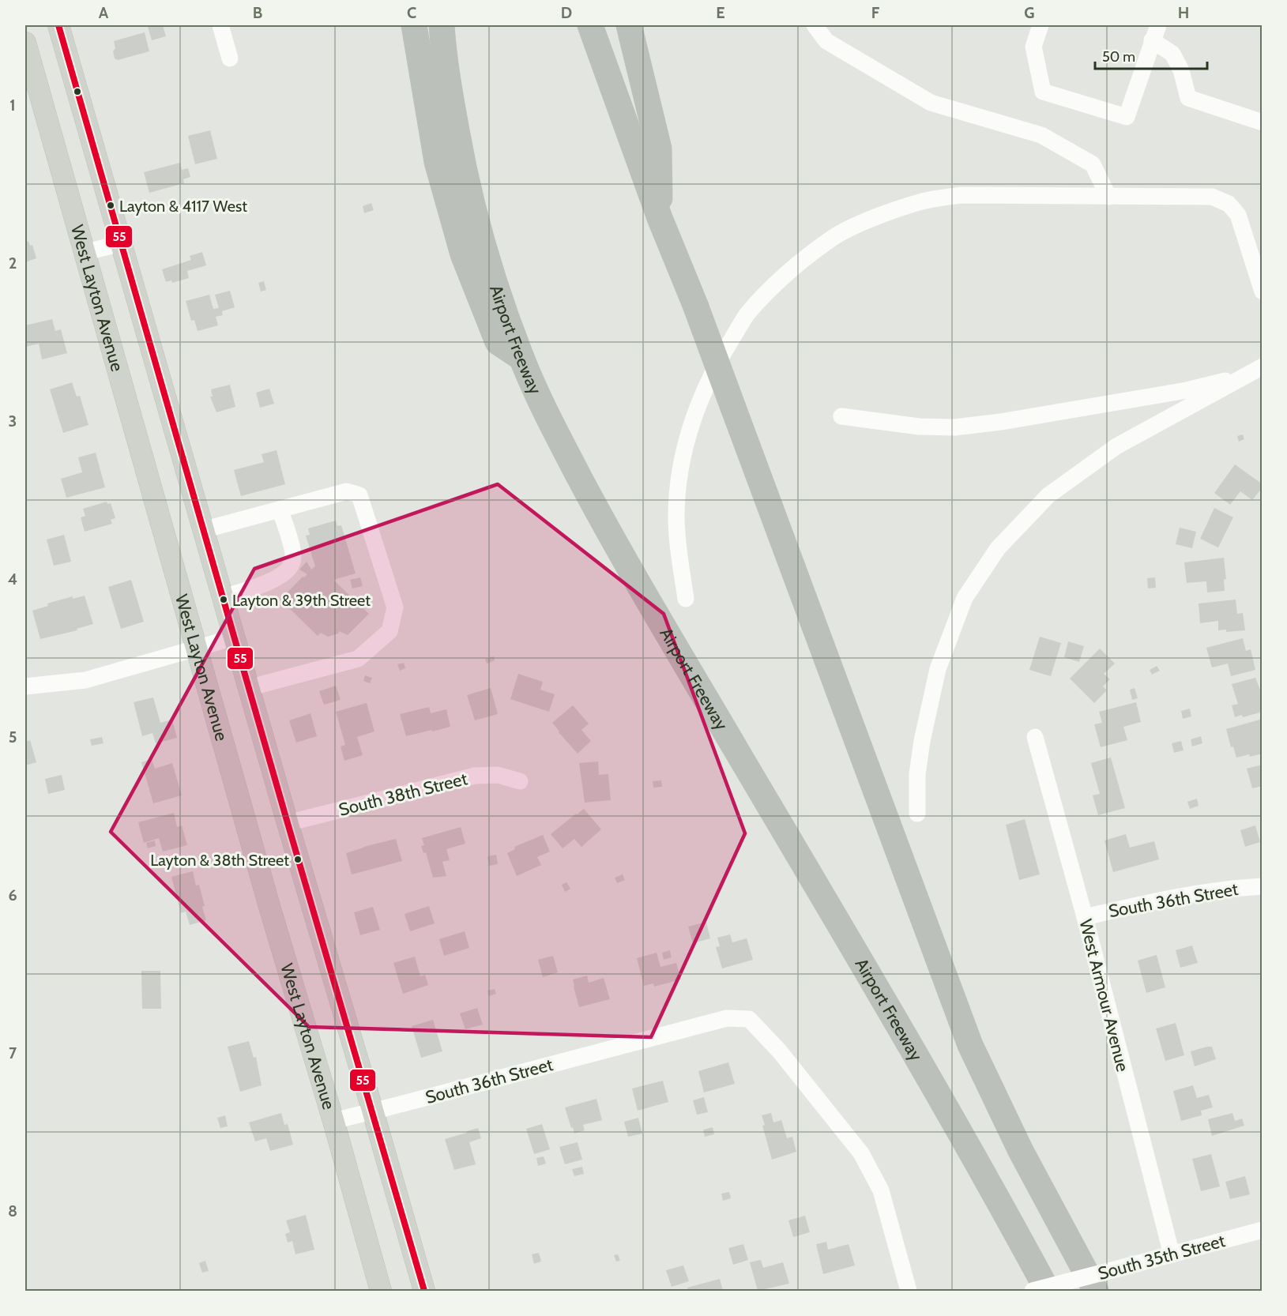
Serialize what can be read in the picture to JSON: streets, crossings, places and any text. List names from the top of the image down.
{
  "streets": {
    "highway": ["Airport Freeway"],
    "main road": ["West Layton Avenue"],
    "street": [
      "South 38th Street",
      "South 36th Street",
      "West Armour Avenue",
      "South 35th Street"
    ]
  },
  "crossings": [
    ["West Layton Avenue", "South 36th Street"],
    ["South 36th Street", "West Armour Avenue"],
    ["West Armour Avenue", "South 35th Street"]
  ],
  "places": ["Layton & 4117 West", "Layton & 39th Street", "Layton & 38th Street"],
  "lines": ["transit line 55"],
  "scale_bar": "50 m",
  "grid": {
    "columns": [
      "A",
      "B",
      "C",
      "D",
      "E",
      "F",
      "G",
      "H"
    ],
    "rows": [
      "1",
      "2",
      "3",
      "4",
      "5",
      "6",
      "7",
      "8"
    ]
  }
}
